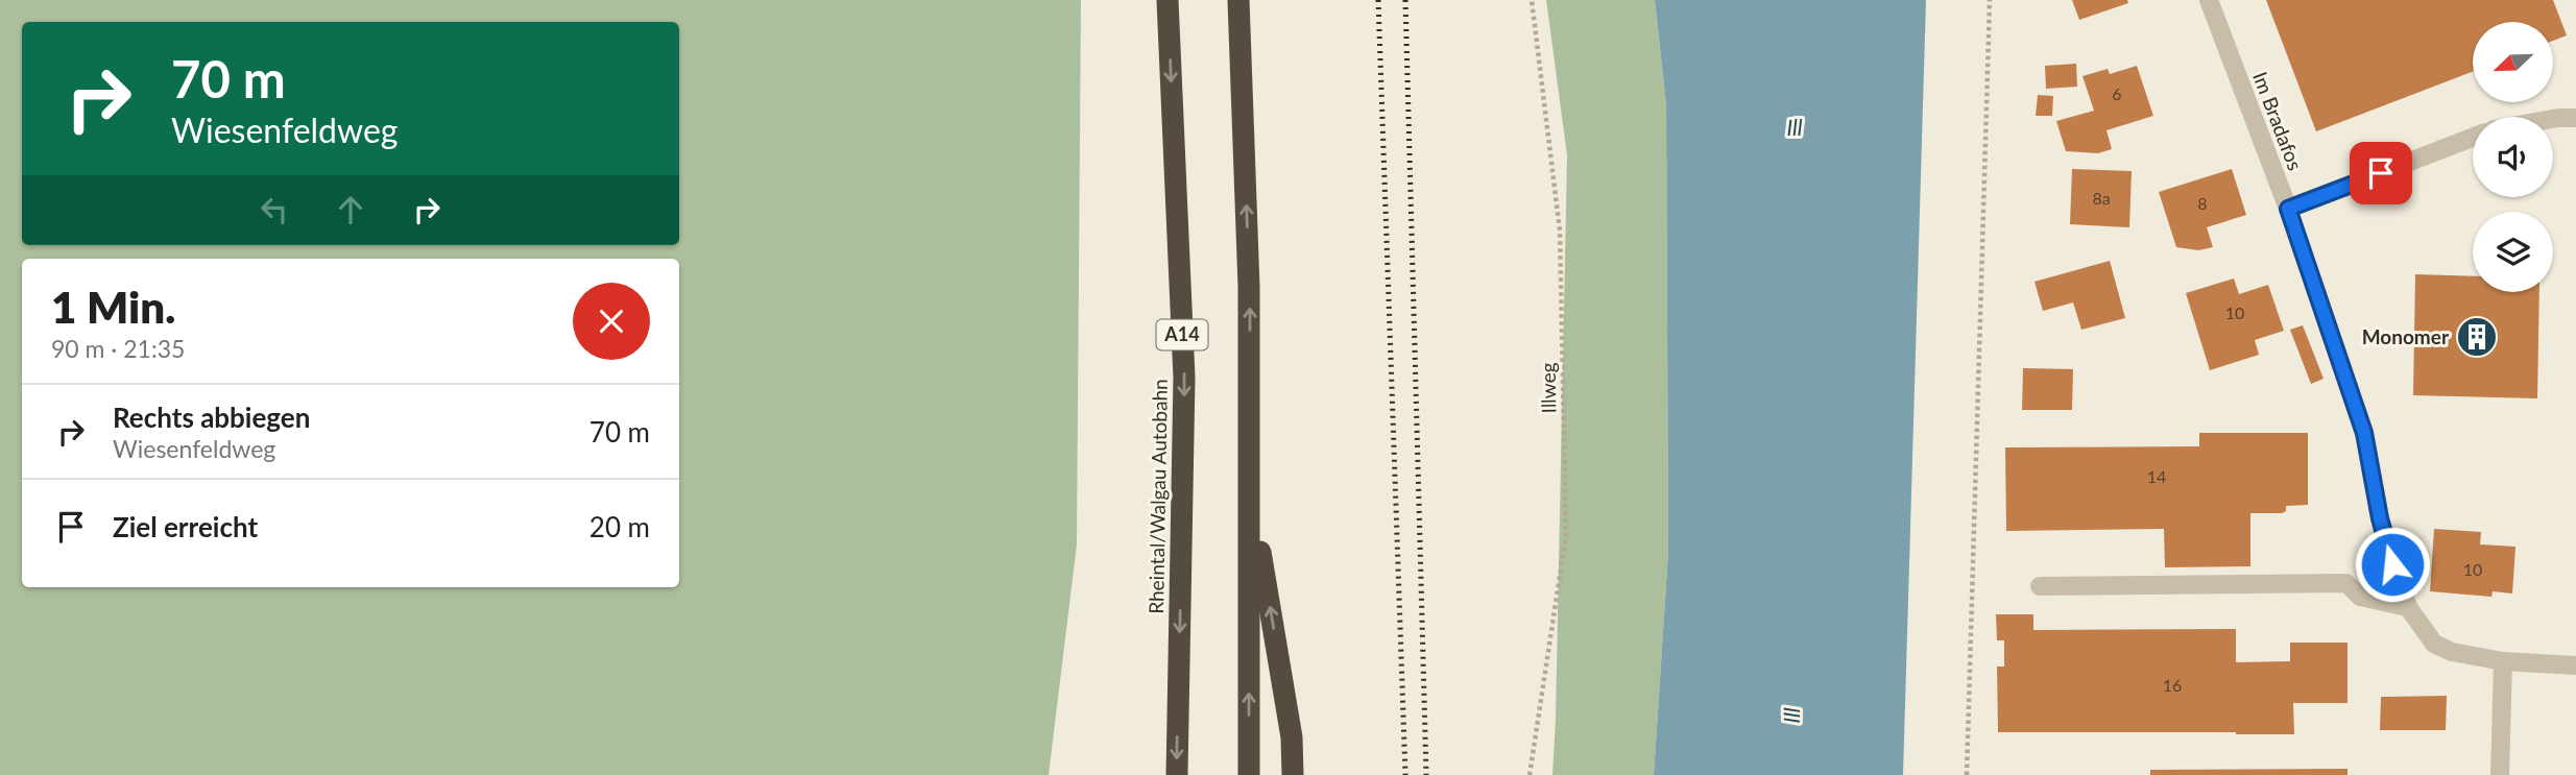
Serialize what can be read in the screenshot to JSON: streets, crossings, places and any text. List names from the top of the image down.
{
  "streets": {
    "highway": ["A14", "Rheintal/Walgau Autobahn"],
    "street": ["Im Bradafos"],
    "path": ["Illweg"]
  },
  "water": ["Ill"],
  "places": {
    "building": ["Monomer"]
  },
  "house_numbers": [
    "6",
    "8a",
    "8",
    "10",
    "14",
    "10",
    "16"
  ],
  "north": "bottom left",
  "page": {
    "turn": ["70 m", "Wiesenfeldweg"],
    "heading": ["1 Min.", "90 m · 21:35"],
    "list": [
      {
        "name": "Rechts abbiegen",
        "note": "Wiesenfeldweg",
        "value": "70 m"
      },
      {
        "name": "Ziel erreicht",
        "value": "20 m"
      }
    ]
  }
}
